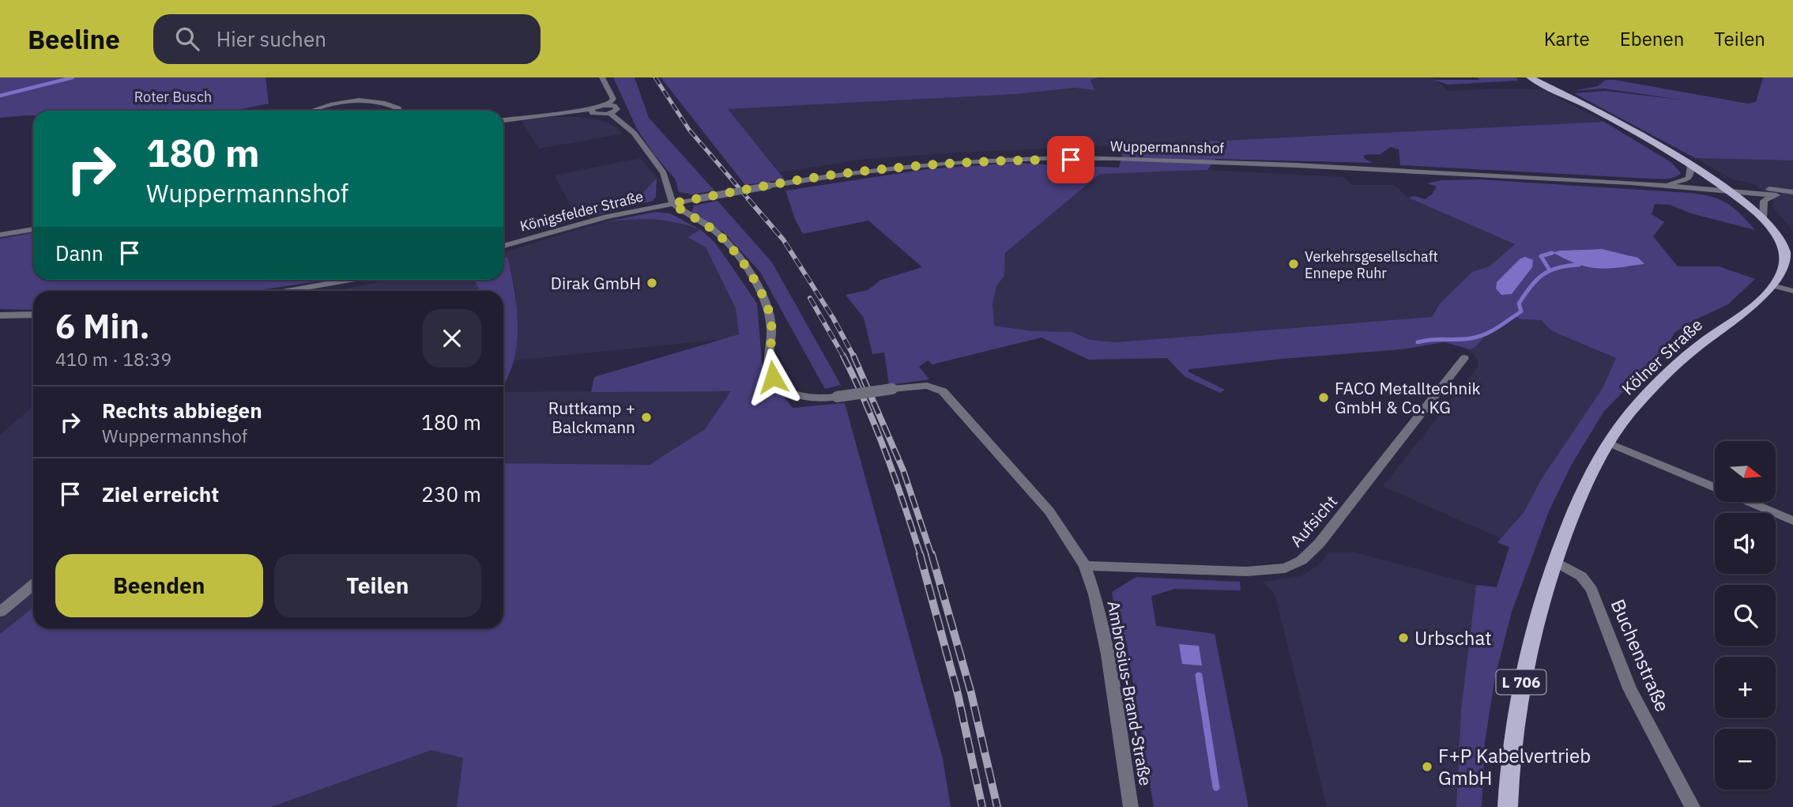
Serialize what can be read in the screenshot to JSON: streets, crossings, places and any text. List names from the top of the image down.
{
  "streets": {
    "main road": ["Kölner Straße", "L 706"],
    "street": [
      "Wuppermannshof",
      "Königsfelder Straße",
      "Aufsicht",
      "Buchenstraße",
      "Ambrosius-Brand-Straße"
    ]
  },
  "crossings": [
    ["Wuppermannshof", "Königsfelder Straße"],
    ["Wuppermannshof", "Kölner Straße"],
    ["Wuppermannshof", "Ambrosius-Brand-Straße"],
    ["Königsfelder Straße", "Ambrosius-Brand-Straße"],
    ["Kölner Straße", "Buchenstraße"],
    ["Aufsicht", "Ambrosius-Brand-Straße"]
  ],
  "parks": ["Roter Busch"],
  "places": [
    "Verkehrsgesellschaft Ennepe Ruhr",
    "Dirak GmbH",
    "FACO Metalltechnik GmbH & Co. KG",
    "Ruttkamp + Balckmann",
    "Urbschat",
    "F+P Kabelvertrieb GmbH"
  ],
  "north": "right",
  "page": {
    "header": "Beeline",
    "search": "Hier suchen",
    "nav": ["Karte", "Ebenen", "Teilen"],
    "turn": ["180 m", "Wuppermannshof"],
    "then": "Dann",
    "heading": ["6 Min.", "410 m · 18:39"],
    "list": [
      {
        "name": "Rechts abbiegen",
        "note": "Wuppermannshof",
        "value": "180 m"
      },
      {
        "name": "Ziel erreicht",
        "value": "230 m"
      }
    ],
    "map_buttons": ["+", "−"],
    "buttons": ["Beenden", "Teilen"]
  }
}
